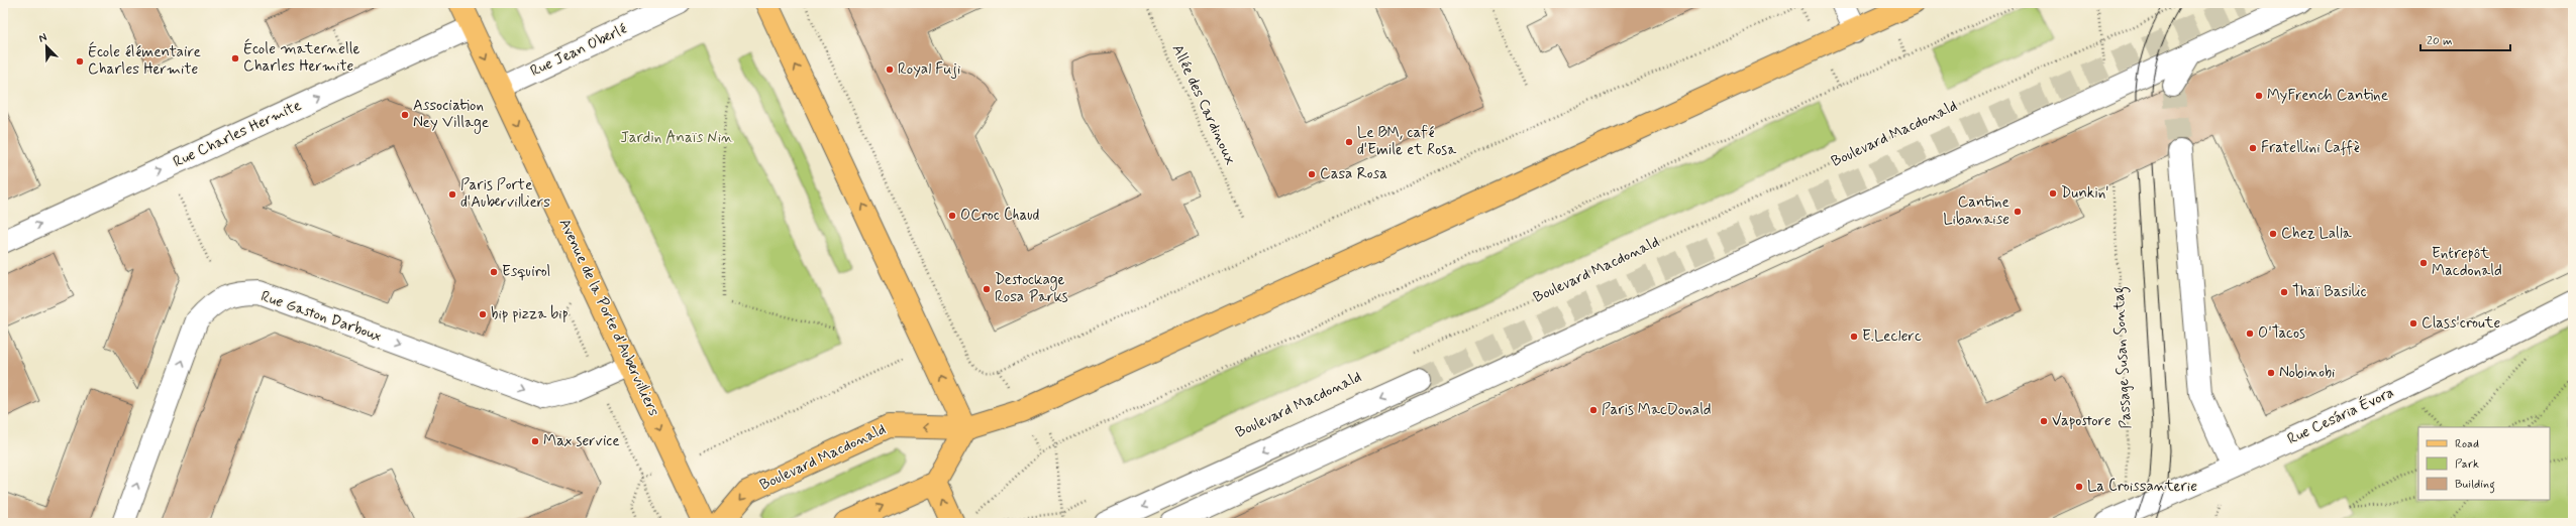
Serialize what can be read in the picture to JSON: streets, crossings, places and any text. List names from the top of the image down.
{
  "streets": {
    "main road": ["Boulevard Macdonald", "Avenue de la Porte d'Aubervilliers"],
    "street": [
      "Rue Jean Oberlé",
      "Rue Charles Hermite",
      "Rue Gaston Darboux",
      "Rue Cesária Évora"
    ],
    "path": ["Allée des Cardinoux", "Passage Susan Sontag"]
  },
  "crossings": [
    ["Rue Jean Oberlé", "Avenue de la Porte d'Aubervilliers"],
    ["Rue Charles Hermite", "Avenue de la Porte d'Aubervilliers"],
    ["Rue Gaston Darboux", "Avenue de la Porte d'Aubervilliers"]
  ],
  "one_way": ["Rue Charles Hermite", "Avenue de la Porte d'Aubervilliers"],
  "parks": ["Jardin Anaïs Nin"],
  "places": [
    "École maternelle Charles Hermite",
    "École élémentaire Charles Hermite",
    "Royal Fuji",
    "MyFrench Cantine",
    "Association Ney Village",
    "Le BM, café d'Emile et Rosa",
    "Fratellini Caffè",
    "Casa Rosa",
    "Dunkin'",
    "Paris Porte d'Aubervilliers",
    "Cantine Libanaise",
    "OCroc Chaud",
    "Chez Lalla",
    "Entrepôt Macdonald",
    "Esquirol",
    "Destockage Rosa Parks",
    "Thaï Basilic",
    "bip pizza bip",
    "Class'croute",
    "O'Tacos",
    "E.Leclerc",
    "Nobinobi",
    "Paris MacDonald",
    "Vapostore",
    "Max service",
    "La Croissanterie"
  ],
  "legend": ["Road", "Park", "Building"],
  "scale_bar": "20 m",
  "north": "top left"
}
